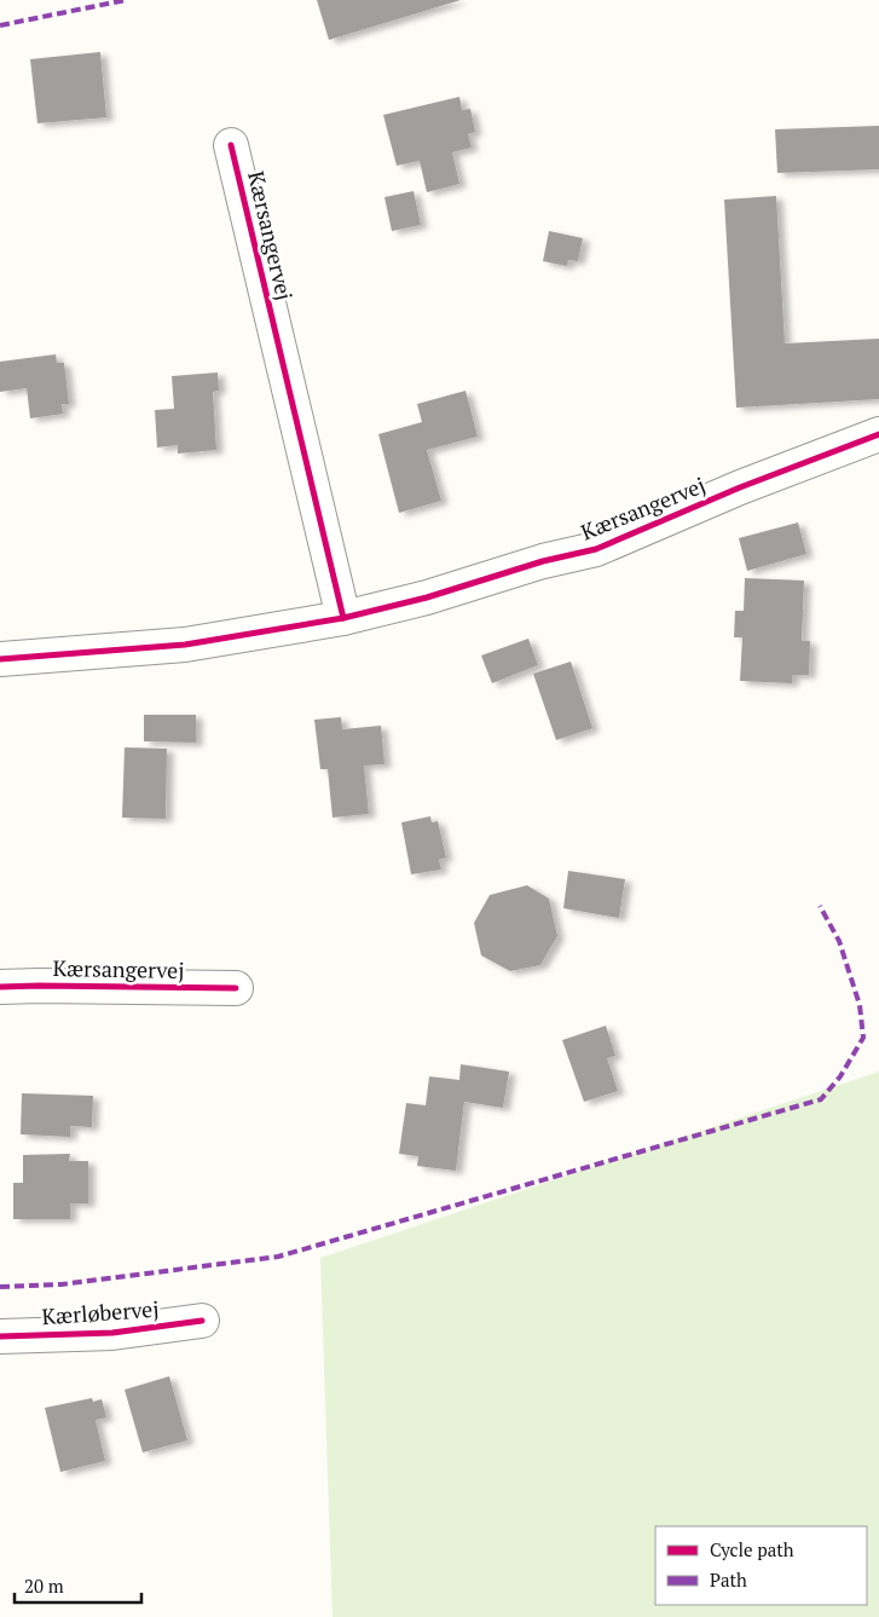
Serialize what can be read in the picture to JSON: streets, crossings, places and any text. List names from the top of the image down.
{
  "streets": {
    "street": ["Kærsangervej", "Kærløbervej"]
  },
  "legend": ["Cycle path", "Path"],
  "scale_bar": "20 m"
}
